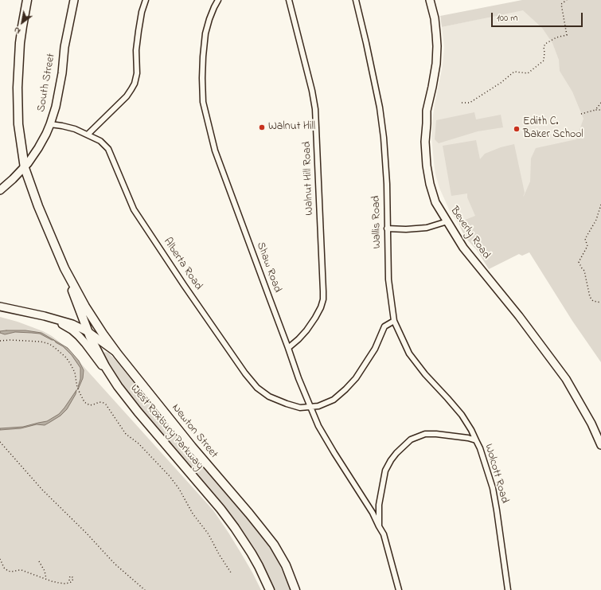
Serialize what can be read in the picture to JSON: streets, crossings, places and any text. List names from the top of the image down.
{
  "streets": {
    "main road": ["West Roxbury Parkway", "Newton Street"],
    "street": [
      "South Street",
      "Walnut Hill Road",
      "Wallis Road",
      "Beverly Road",
      "Alberta Road",
      "Shaw Road",
      "Wolcott Road"
    ]
  },
  "crossings": [
    ["South Street", "Alberta Road"],
    ["South Street", "West Roxbury Parkway"],
    ["Walnut Hill Road", "Shaw Road"],
    ["Wallis Road", "Wolcott Road"],
    ["Alberta Road", "Shaw Road"],
    ["Shaw Road", "Wolcott Road"],
    ["West Roxbury Parkway", "Newton Street"]
  ],
  "places": ["Walnut Hill", "Edith C. Baker School"],
  "scale_bar": "100 m",
  "north": "bottom left"
}
